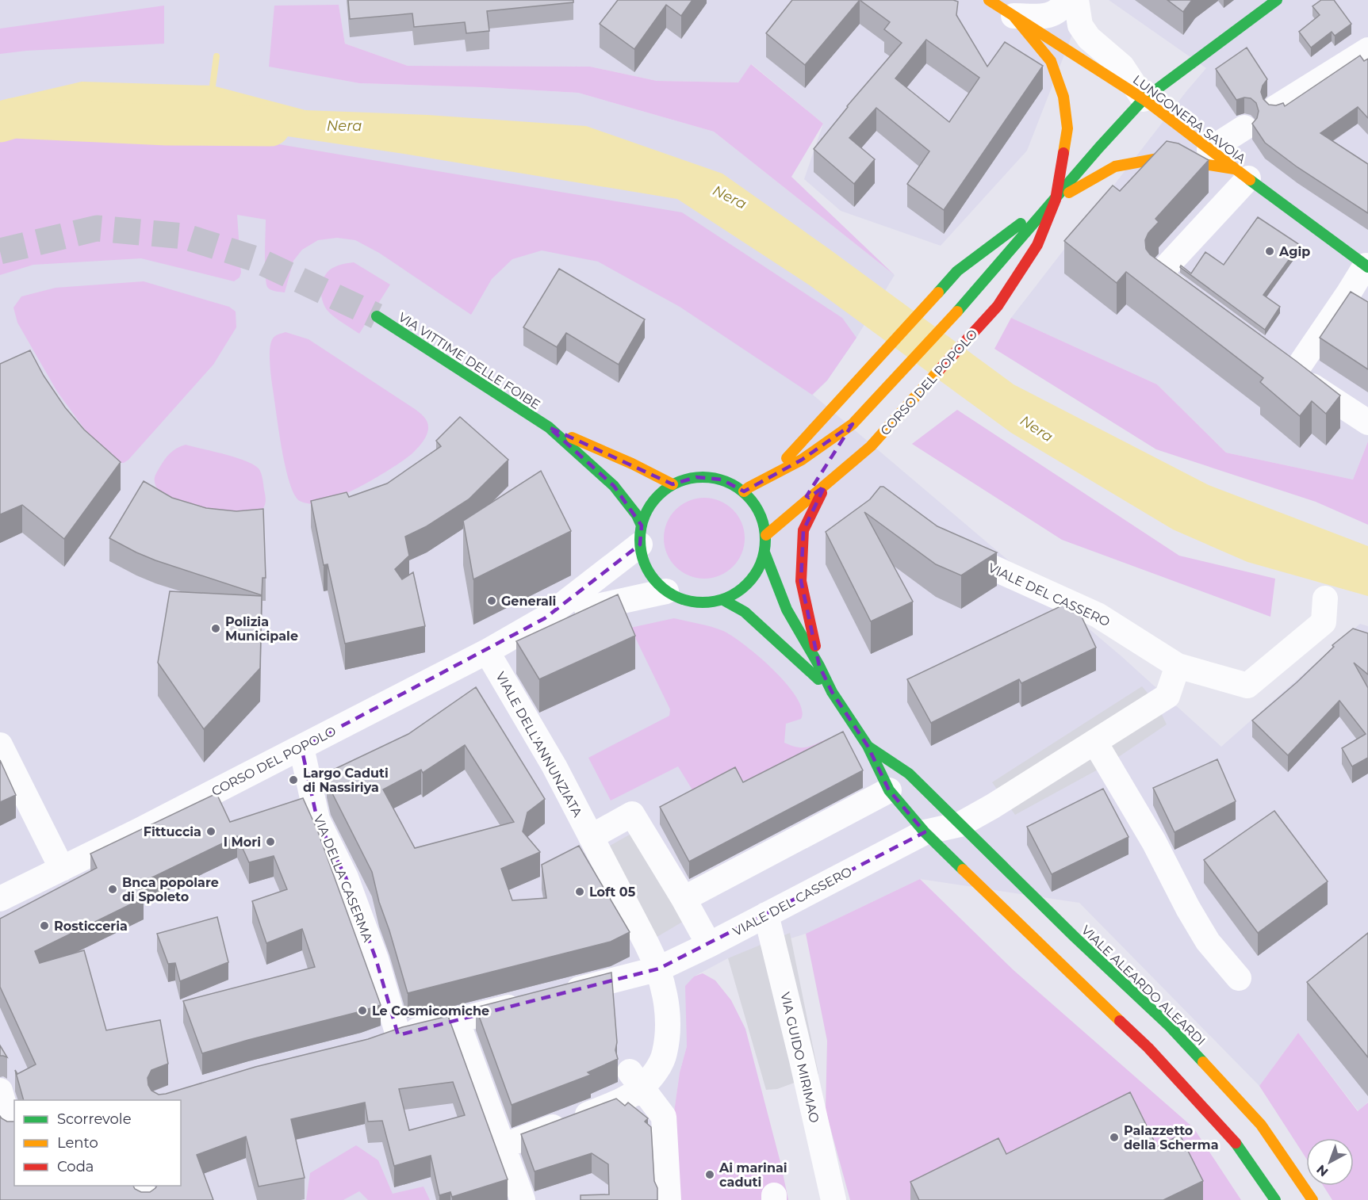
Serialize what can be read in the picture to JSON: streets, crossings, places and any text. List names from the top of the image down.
{
  "streets": {
    "street": [
      "LUNGONERA SAVOIA",
      "VIA VITTIME DELLE FOIBE",
      "CORSO DEL POPOLO",
      "VIALE DEL CASSERO",
      "VIALE DELL'ANNUNZIATA",
      "VIA DELLA CASERMA",
      "VIALE ALEARDO ALEARDI",
      "VIA GUIDO MIRIMAO"
    ]
  },
  "crossings": [
    ["LUNGONERA SAVOIA", "CORSO DEL POPOLO"],
    ["VIA VITTIME DELLE FOIBE", "CORSO DEL POPOLO"],
    ["CORSO DEL POPOLO", "VIALE DELL'ANNUNZIATA"],
    ["CORSO DEL POPOLO", "VIA DELLA CASERMA"],
    ["VIALE DEL CASSERO", "VIALE DELL'ANNUNZIATA"],
    ["VIALE DEL CASSERO", "VIALE ALEARDO ALEARDI"],
    ["VIALE DEL CASSERO", "VIA GUIDO MIRIMAO"]
  ],
  "water": ["Nera"],
  "places": [
    "Agip",
    "Generali",
    "Polizia Municipale",
    "Largo Caduti di Nassiriya",
    "Fittuccia",
    "I Mori",
    "Bnca popolare di Spoleto",
    "Loft 05",
    "Rosticceria",
    "Le Cosmicomiche",
    "Palazzetto della Scherma",
    "Ai marinai caduti"
  ],
  "legend": ["Scorrevole", "Lento", "Coda"],
  "north": "bottom left"
}
